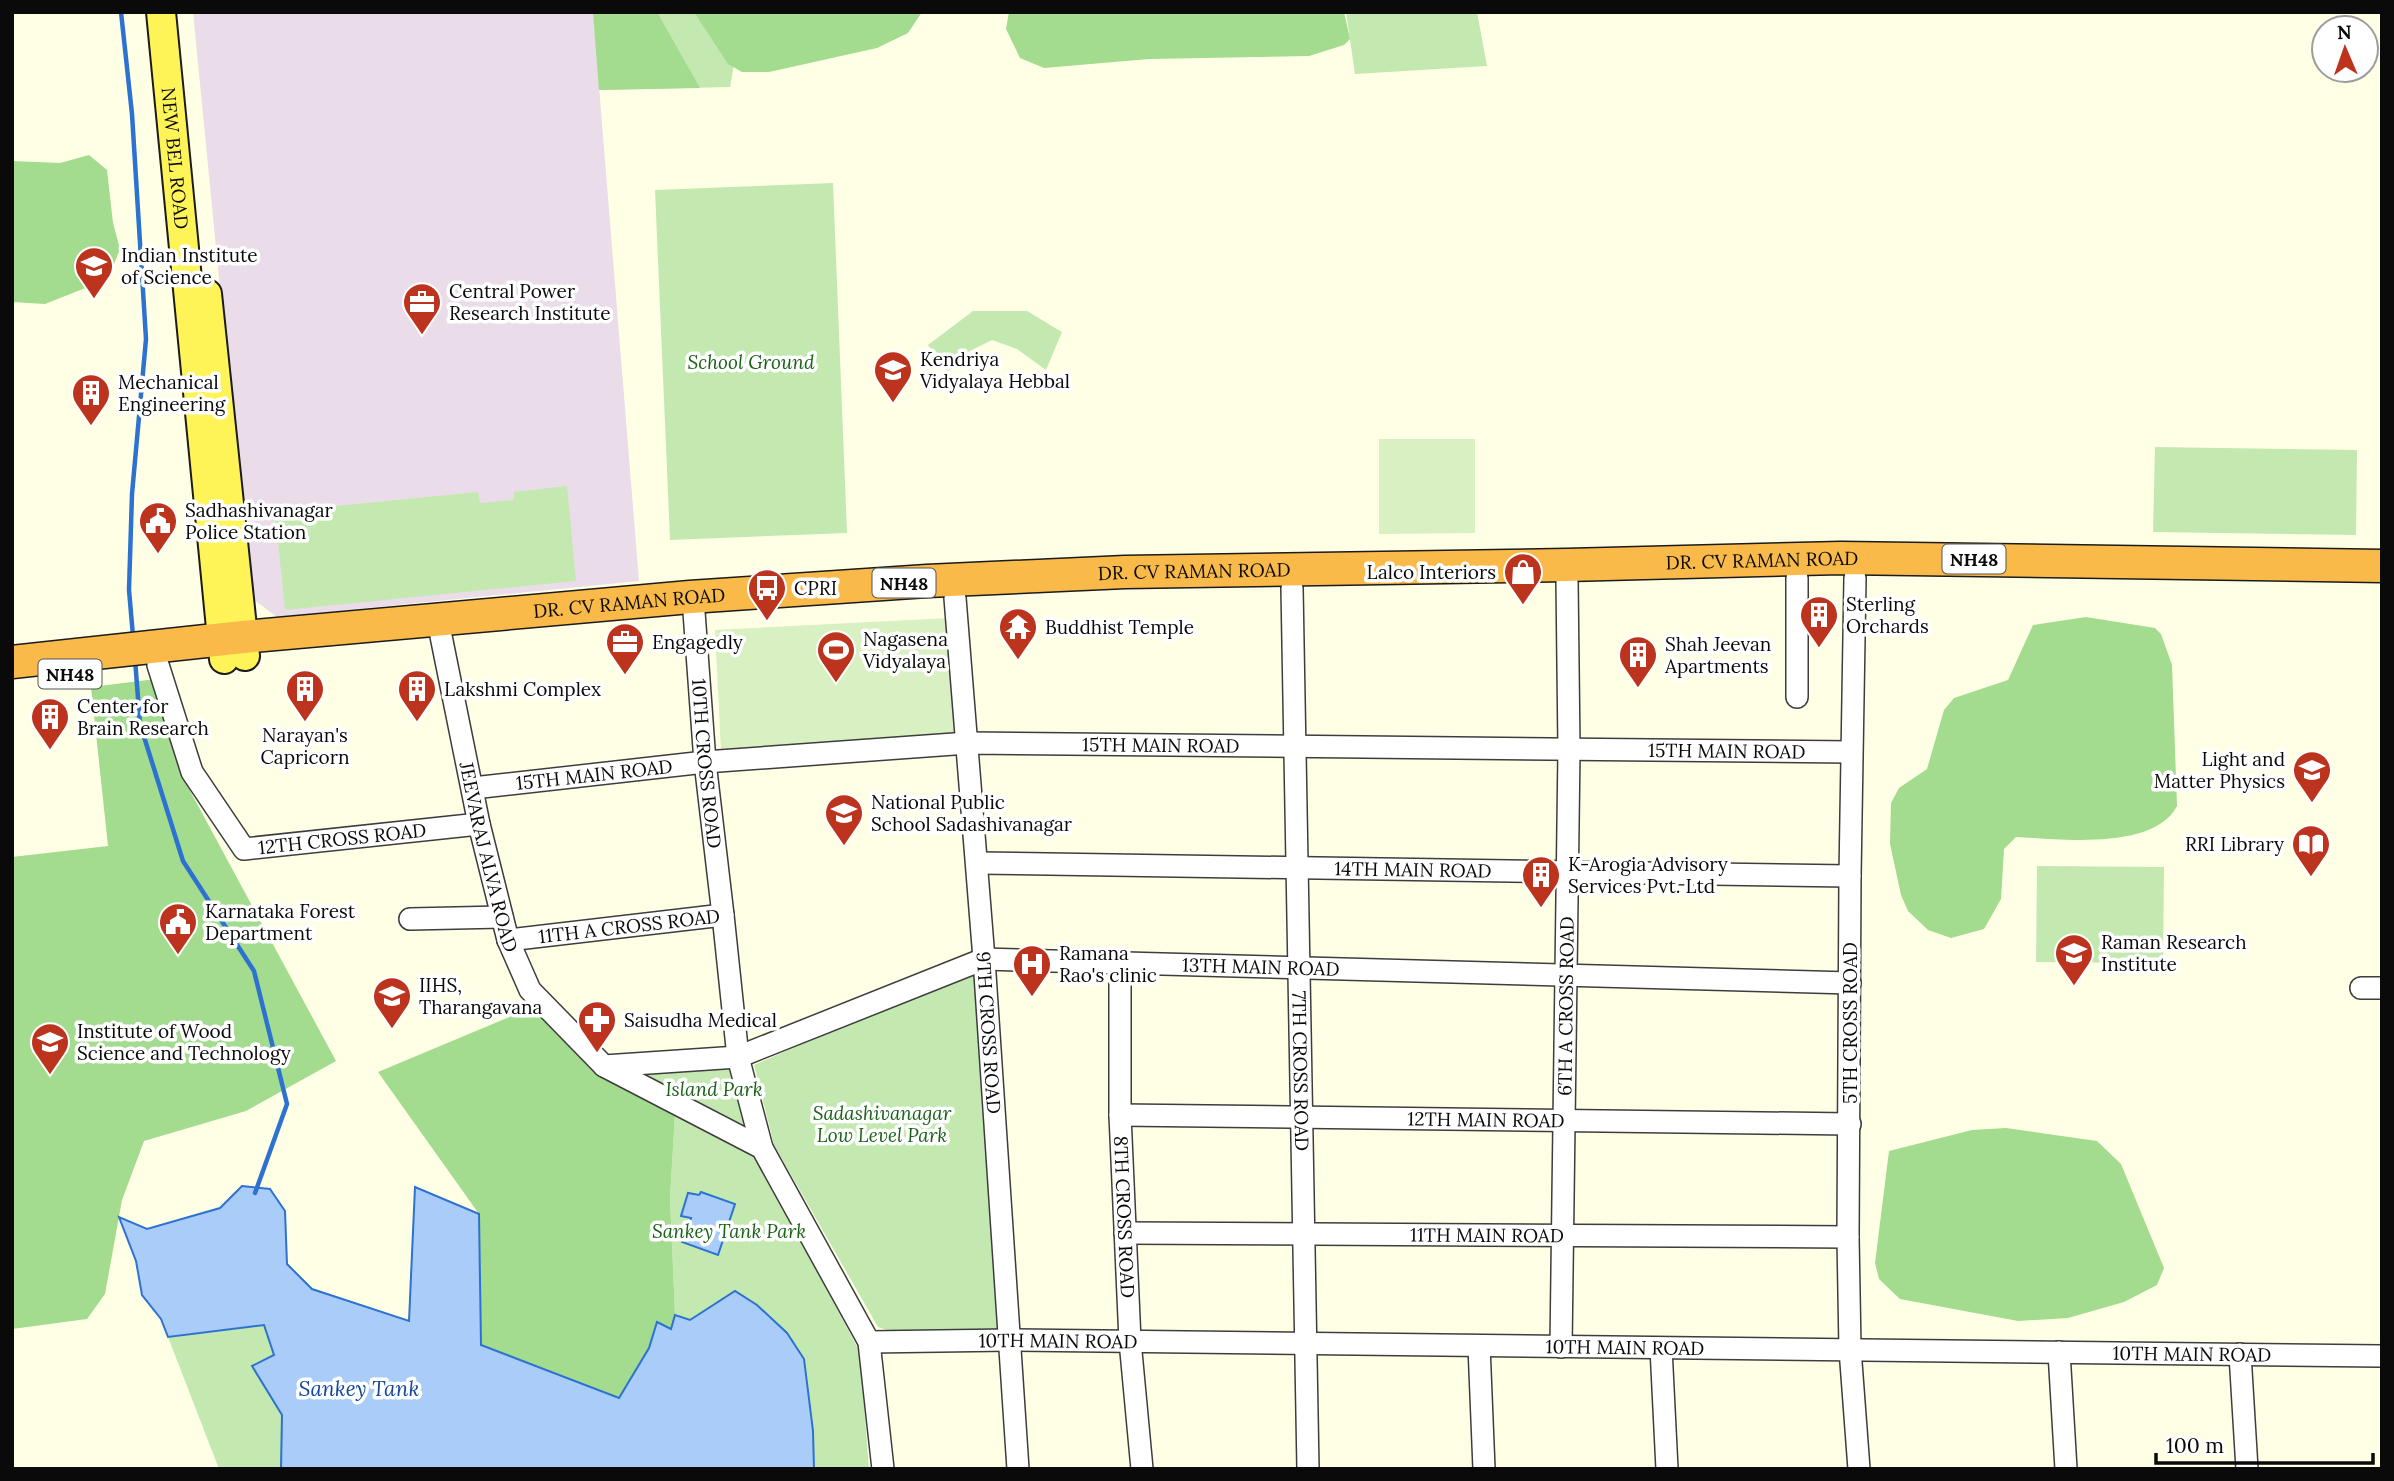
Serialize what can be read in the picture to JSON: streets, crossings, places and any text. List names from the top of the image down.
{
  "streets": {
    "highway": ["NH48", "DR. CV RAMAN ROAD"],
    "main road": ["NEW BEL ROAD"],
    "street": [
      "15TH MAIN ROAD",
      "10TH CROSS ROAD",
      "12TH CROSS ROAD",
      "JEEVARAJ ALVA ROAD",
      "14TH MAIN ROAD",
      "11TH A CROSS ROAD",
      "13TH MAIN ROAD",
      "6TH A CROSS ROAD",
      "5TH CROSS ROAD",
      "9TH CROSS ROAD",
      "7TH CROSS ROAD",
      "12TH MAIN ROAD",
      "8TH CROSS ROAD",
      "11TH MAIN ROAD",
      "10TH MAIN ROAD"
    ]
  },
  "crossings": [
    ["NEW BEL ROAD", "DR. CV RAMAN ROAD"],
    ["DR. CV RAMAN ROAD", "10TH CROSS ROAD"],
    ["DR. CV RAMAN ROAD", "12TH CROSS ROAD"],
    ["DR. CV RAMAN ROAD", "JEEVARAJ ALVA ROAD"],
    ["DR. CV RAMAN ROAD", "6TH A CROSS ROAD"],
    ["DR. CV RAMAN ROAD", "5TH CROSS ROAD"],
    ["DR. CV RAMAN ROAD", "9TH CROSS ROAD"],
    ["DR. CV RAMAN ROAD", "7TH CROSS ROAD"],
    ["15TH MAIN ROAD", "10TH CROSS ROAD"],
    ["15TH MAIN ROAD", "JEEVARAJ ALVA ROAD"],
    ["15TH MAIN ROAD", "6TH A CROSS ROAD"],
    ["15TH MAIN ROAD", "5TH CROSS ROAD"],
    ["15TH MAIN ROAD", "9TH CROSS ROAD"],
    ["15TH MAIN ROAD", "7TH CROSS ROAD"],
    ["10TH CROSS ROAD", "11TH A CROSS ROAD"],
    ["12TH CROSS ROAD", "JEEVARAJ ALVA ROAD"],
    ["JEEVARAJ ALVA ROAD", "11TH A CROSS ROAD"],
    ["JEEVARAJ ALVA ROAD", "13TH MAIN ROAD"],
    ["14TH MAIN ROAD", "6TH A CROSS ROAD"],
    ["14TH MAIN ROAD", "5TH CROSS ROAD"],
    ["14TH MAIN ROAD", "9TH CROSS ROAD"],
    ["14TH MAIN ROAD", "7TH CROSS ROAD"],
    ["11TH A CROSS ROAD", "13TH MAIN ROAD"],
    ["13TH MAIN ROAD", "6TH A CROSS ROAD"],
    ["13TH MAIN ROAD", "5TH CROSS ROAD"],
    ["13TH MAIN ROAD", "9TH CROSS ROAD"],
    ["13TH MAIN ROAD", "7TH CROSS ROAD"],
    ["13TH MAIN ROAD", "8TH CROSS ROAD"],
    ["6TH A CROSS ROAD", "12TH MAIN ROAD"],
    ["6TH A CROSS ROAD", "11TH MAIN ROAD"],
    ["6TH A CROSS ROAD", "10TH MAIN ROAD"],
    ["5TH CROSS ROAD", "12TH MAIN ROAD"],
    ["5TH CROSS ROAD", "11TH MAIN ROAD"],
    ["5TH CROSS ROAD", "10TH MAIN ROAD"],
    ["9TH CROSS ROAD", "10TH MAIN ROAD"],
    ["7TH CROSS ROAD", "12TH MAIN ROAD"],
    ["7TH CROSS ROAD", "11TH MAIN ROAD"],
    ["7TH CROSS ROAD", "10TH MAIN ROAD"],
    ["12TH MAIN ROAD", "8TH CROSS ROAD"],
    ["8TH CROSS ROAD", "11TH MAIN ROAD"],
    ["8TH CROSS ROAD", "10TH MAIN ROAD"]
  ],
  "water": ["Sankey Tank"],
  "parks": [
    "School Ground",
    "Island Park",
    "Sadashivanagar Low Level Park",
    "Sankey Tank Park"
  ],
  "places": {
    "school or university": [
      "Indian Institute of Science",
      "Kendriya Vidyalaya Hebbal",
      "Light and Matter Physics",
      "National Public School Sadashivanagar",
      "Raman Research Institute",
      "IIHS, Tharangavana",
      "Institute of Wood Science and Technology"
    ],
    "office": ["Central Power Research Institute", "Engagedly"],
    "building": [
      "Mechanical Engineering",
      "Sterling Orchards",
      "Shah Jeevan Apartments",
      "Narayan's Capricorn",
      "Lakshmi Complex",
      "Center for Brain Research",
      "K-Arogia Advisory Services Pvt. Ltd"
    ],
    "public building": ["Sadhashivanagar Police Station", "Karnataka Forest Department"],
    "shop": ["Lalco Interiors"],
    "bus stop": ["CPRI"],
    "temple": ["Buddhist Temple"],
    "sports": ["Nagasena Vidyalaya"],
    "library": ["RRI Library"],
    "hospital": ["Ramana Rao's clinic"],
    "pharmacy": ["Saisudha Medical"]
  },
  "scale_bar": "100 m",
  "north": "top"
}
